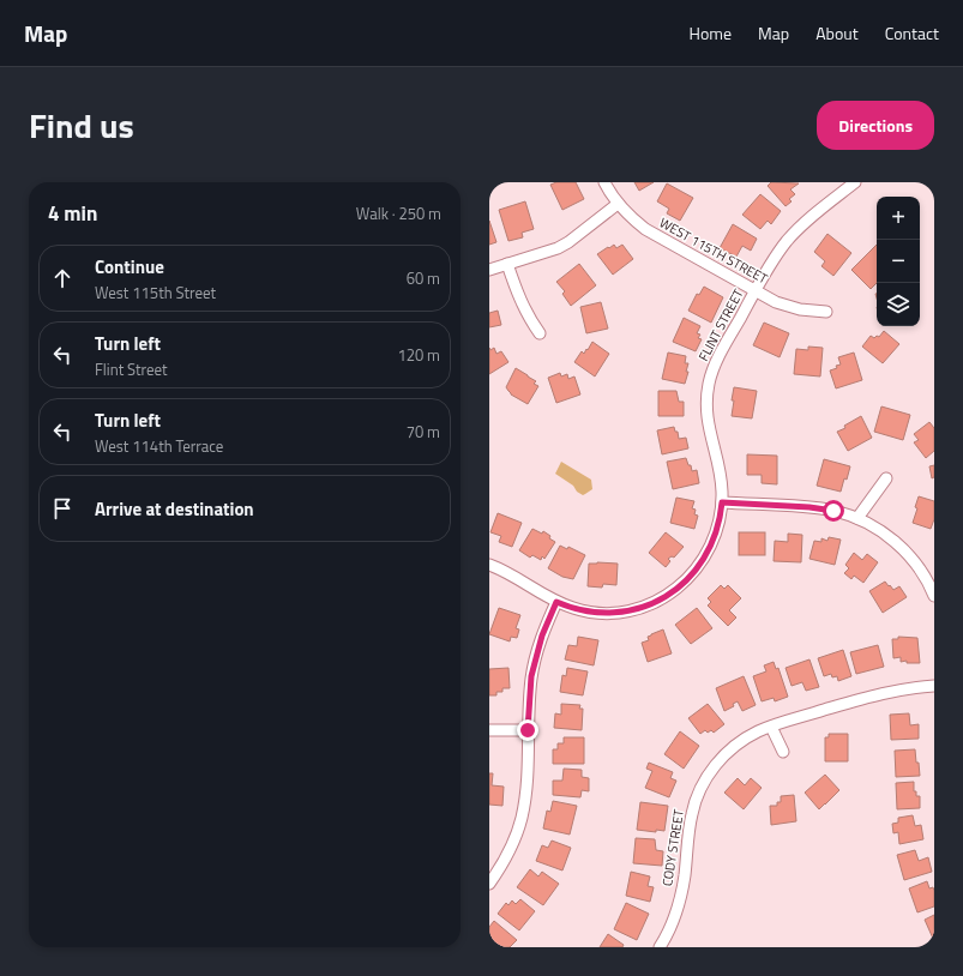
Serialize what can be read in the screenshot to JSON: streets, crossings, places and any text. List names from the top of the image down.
{
  "streets": {
    "street": ["WEST 115TH STREET", "FLINT STREET", "CODY STREET"]
  },
  "crossings": [
    ["WEST 115TH STREET", "FLINT STREET"]
  ],
  "page": {
    "header": "Map",
    "nav": [
      "Home",
      "Map",
      "About",
      "Contact"
    ],
    "title": "Find us",
    "buttons": "Directions",
    "heading": ["4 min", "Walk · 250 m"],
    "map_buttons": ["+", "−"],
    "list": [
      ["Continue", "West 115th Street", "60 m"],
      ["Turn left", "Flint Street", "120 m"],
      ["Turn left", "West 114th Terrace", "70 m"],
      "Arrive at destination"
    ]
  }
}
